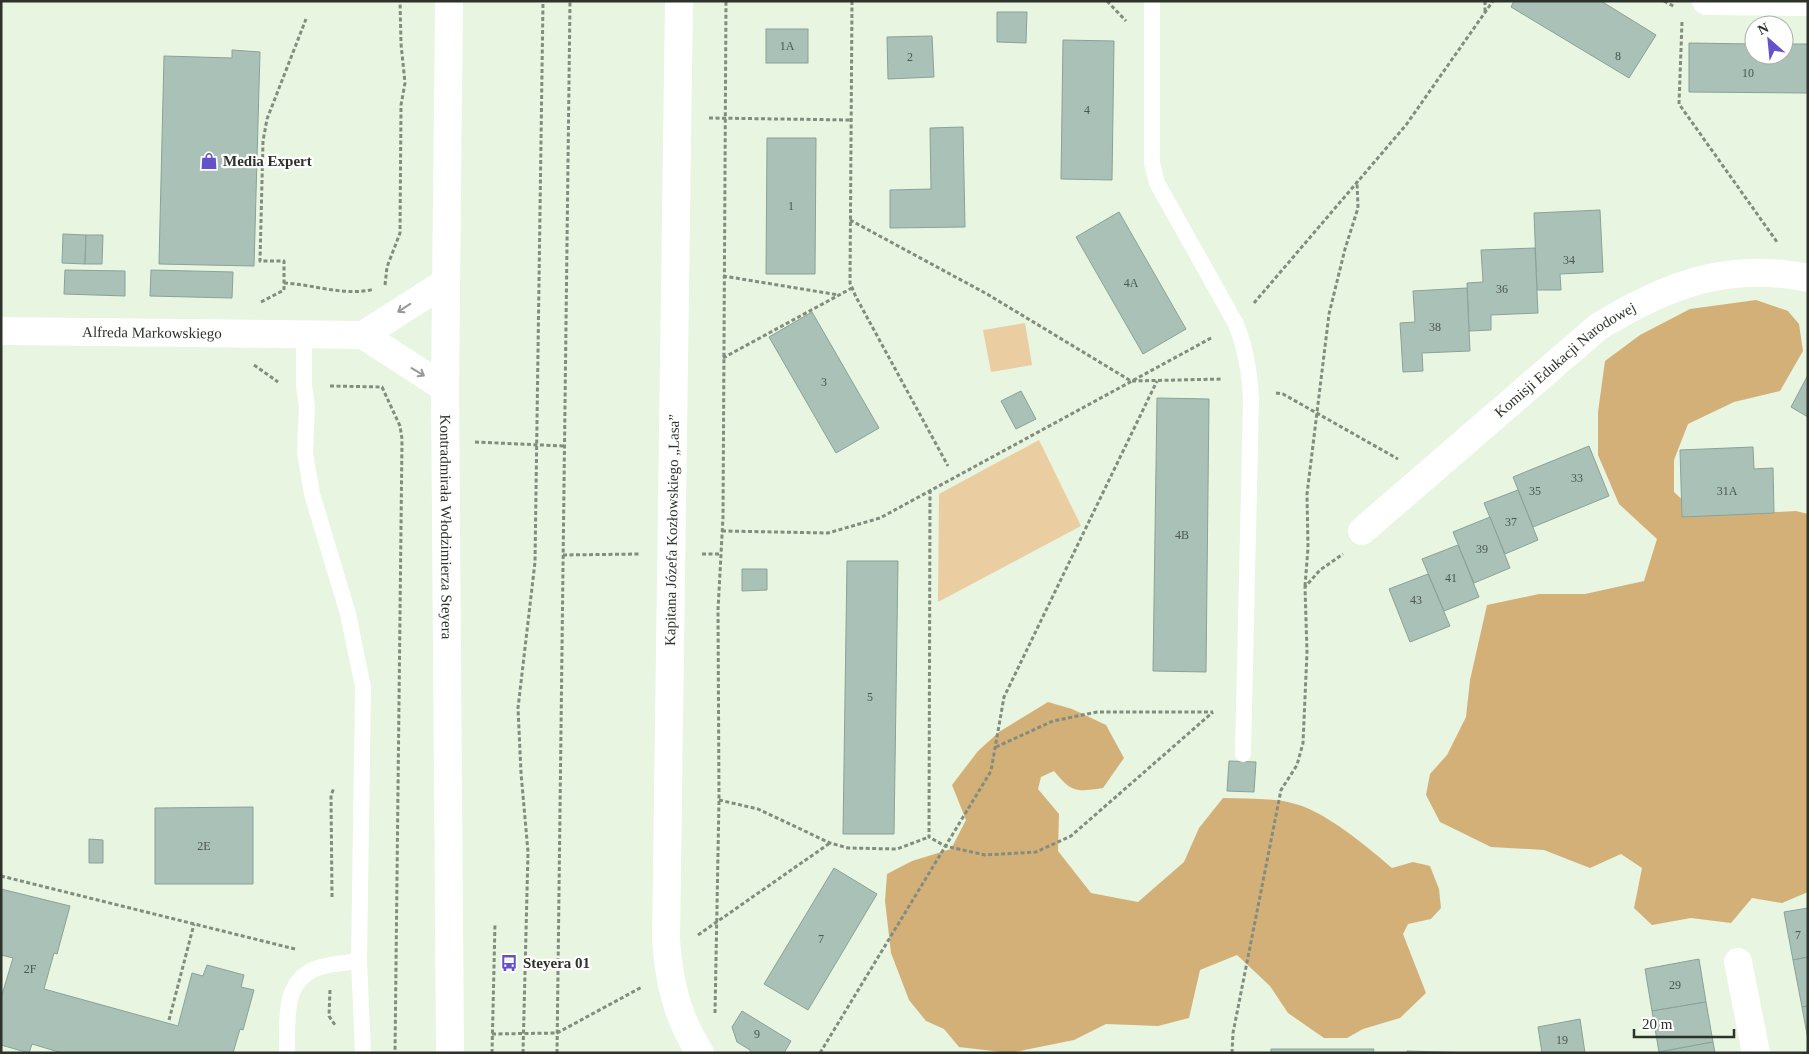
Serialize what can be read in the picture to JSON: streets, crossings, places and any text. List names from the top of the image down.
{
  "streets": {
    "street": [
      "Alfreda Markowskiego",
      "Komisji Edukacji Narodowej",
      "Kontradmirała Włodzimierza Steyera",
      "Kapitana Józefa Kozłowskiego „Lasa”"
    ]
  },
  "places": {
    "shop": ["Media Expert"],
    "bus stop": ["Steyera 01"]
  },
  "house_numbers": [
    "1A",
    "8",
    "2",
    "10",
    "4",
    "1",
    "34",
    "4A",
    "36",
    "38",
    "3",
    "33",
    "35",
    "31A",
    "37",
    "4B",
    "39",
    "41",
    "43",
    "5",
    "2E",
    "7",
    "7",
    "2F",
    "29",
    "9",
    "19"
  ],
  "scale_bar": "20 m",
  "north": "top left"
}
